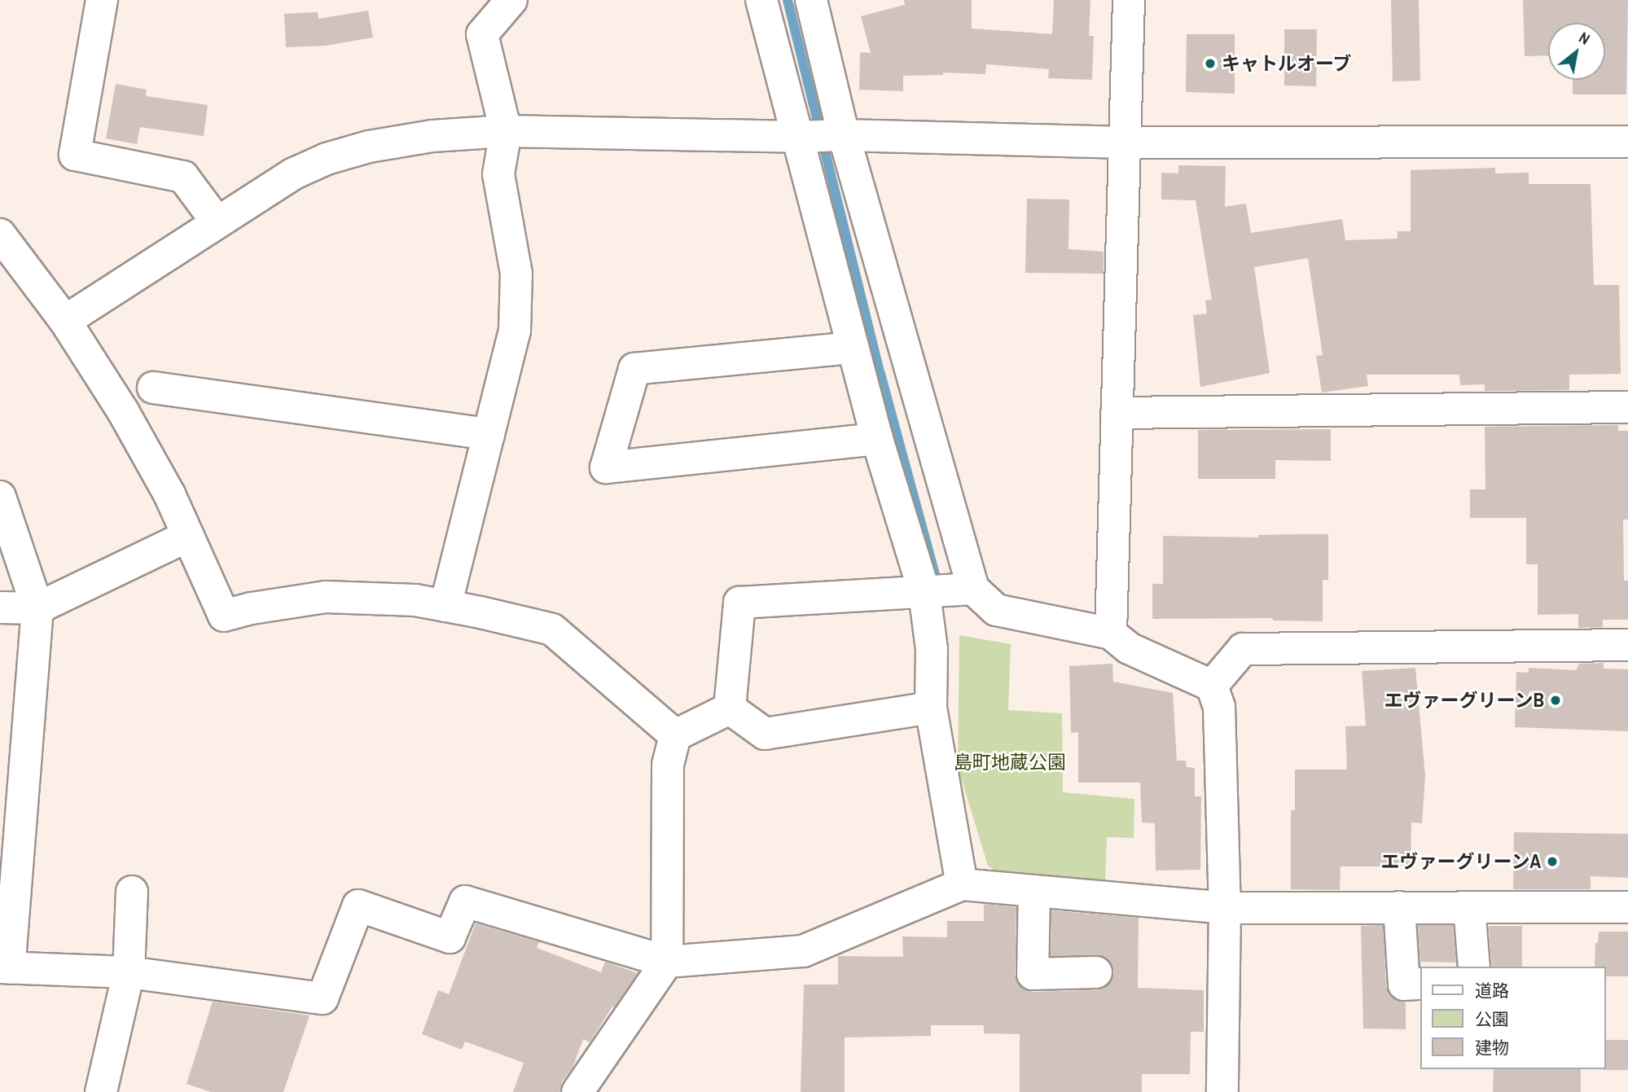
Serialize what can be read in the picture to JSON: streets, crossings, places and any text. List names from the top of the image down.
{
  "parks": ["島町地蔵公園"],
  "places": ["キャトルオーブ", "エヴァーグリーンB", "エヴァーグリーンA"],
  "legend": ["道路", "公園", "建物"],
  "north": "top right"
}
